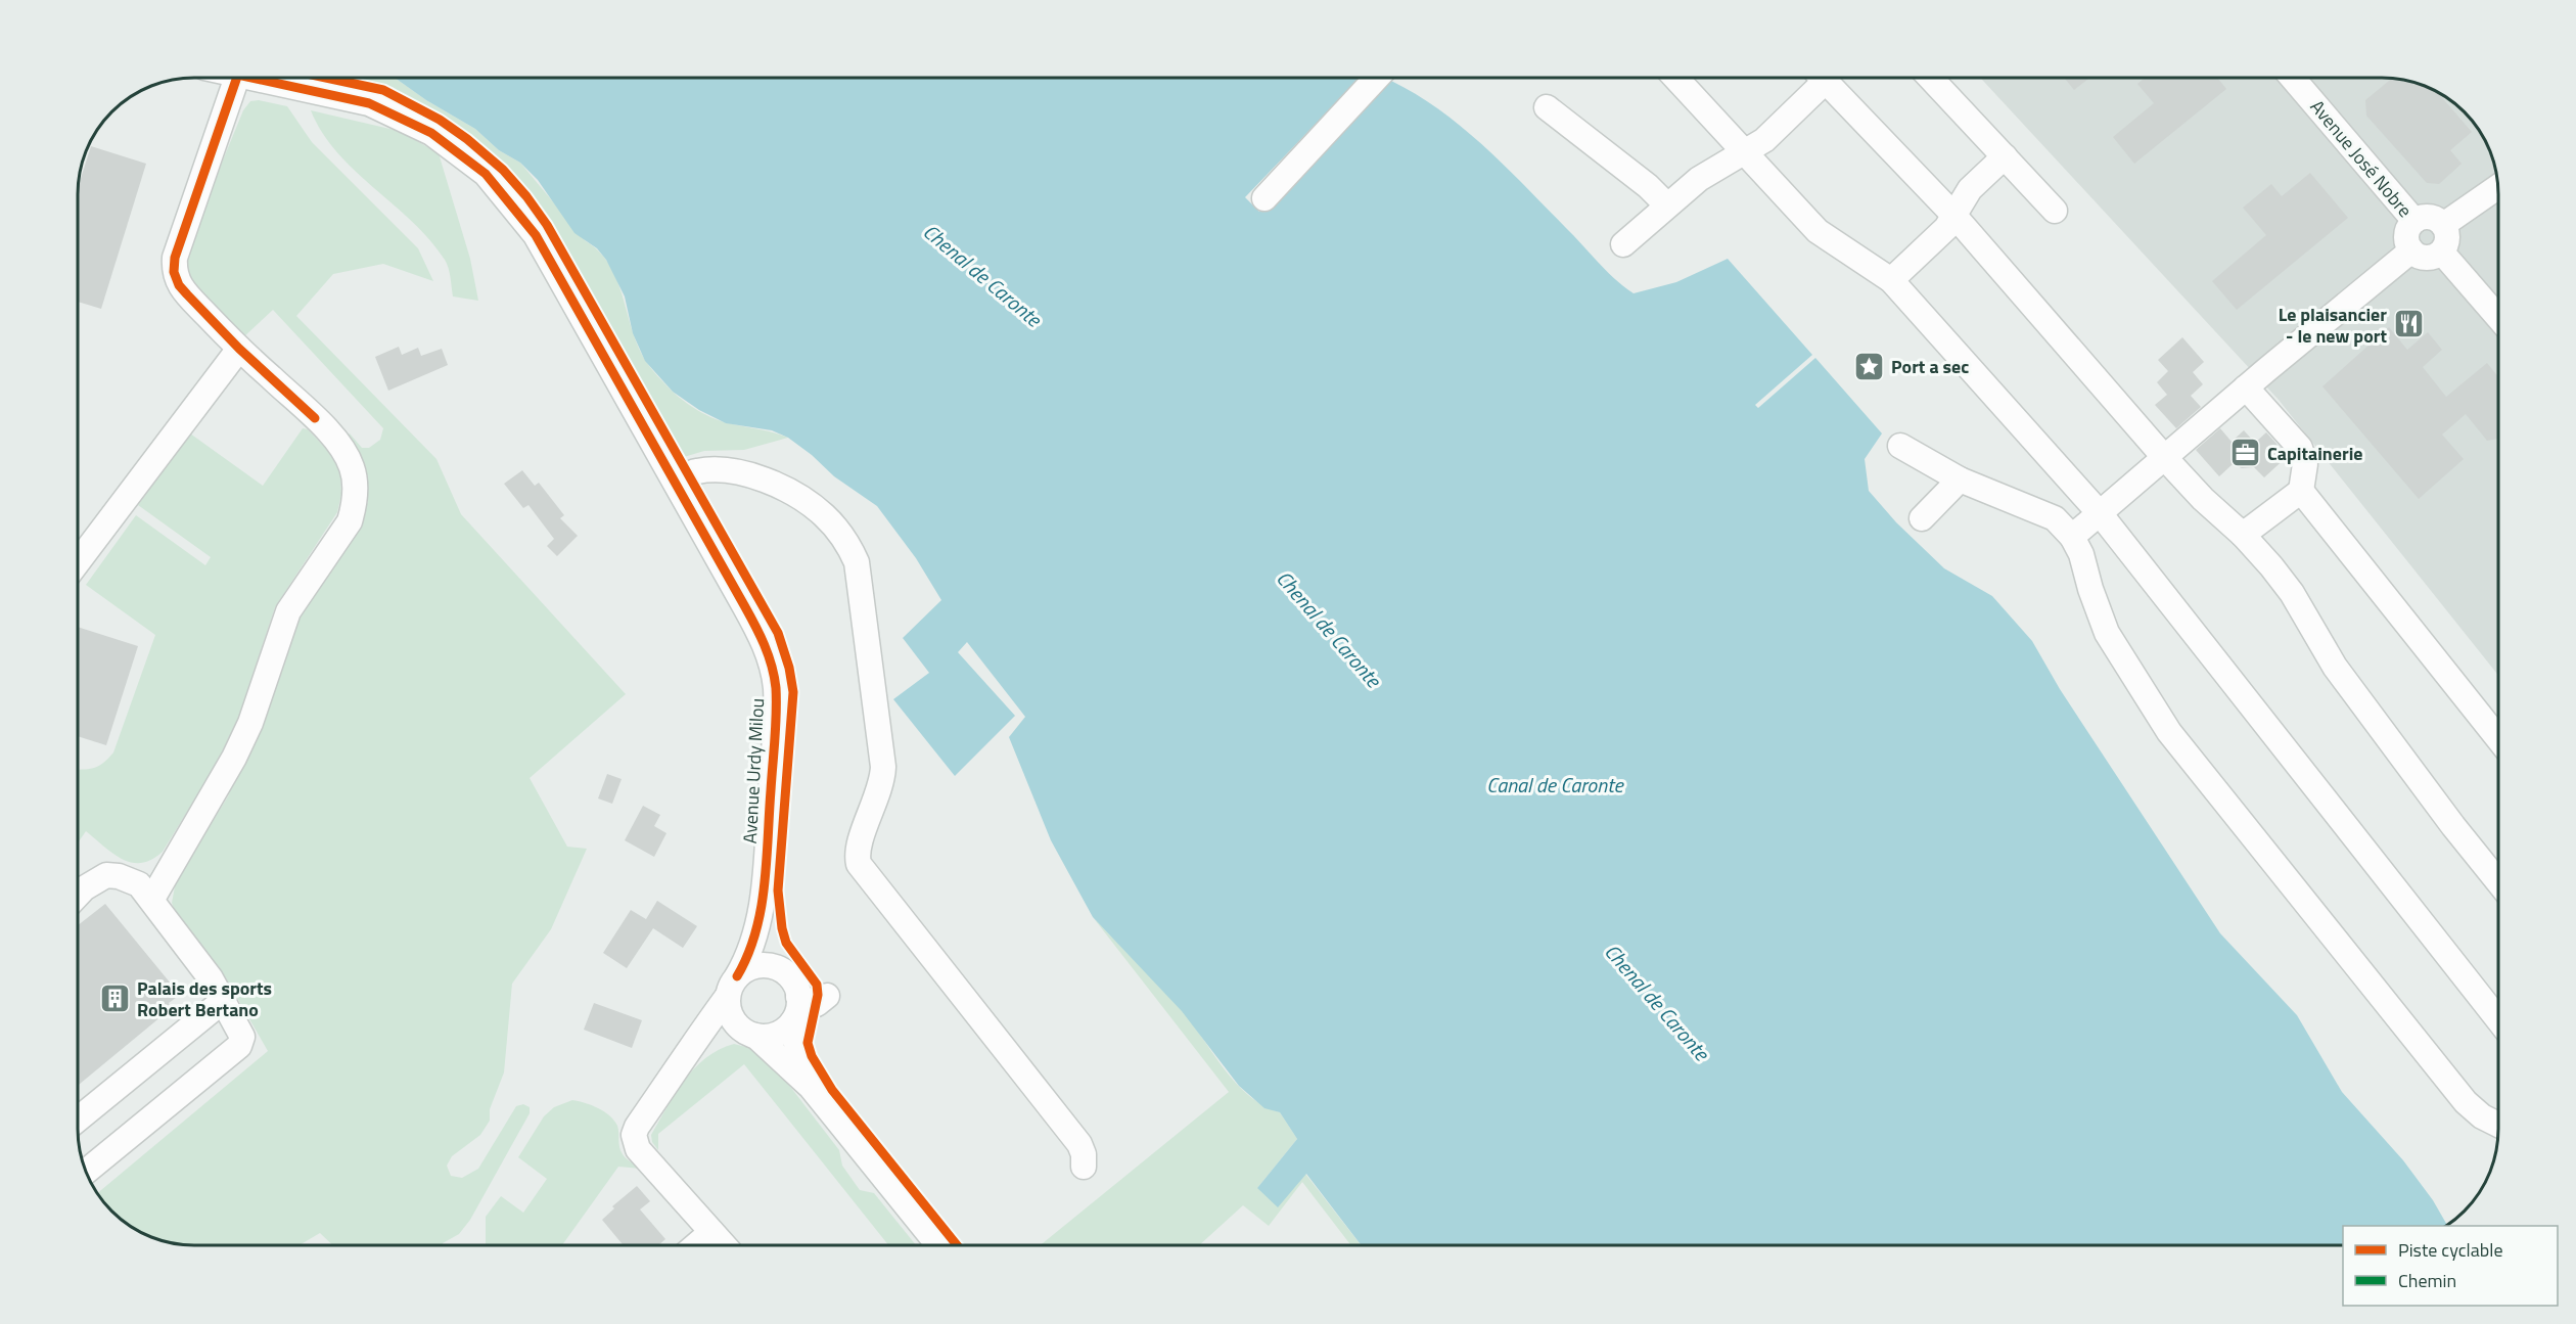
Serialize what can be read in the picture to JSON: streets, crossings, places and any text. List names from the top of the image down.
{
  "streets": {
    "street": ["Avenue José Nobre", "Avenue Urdy Milou"]
  },
  "water": ["Chenal de Caronte", "Canal de Caronte"],
  "places": {
    "restaurant": ["Le plaisancier - le new port"],
    "place": ["Port a sec"],
    "office": ["Capitainerie"],
    "building": ["Palais des sports Robert Bertano"]
  },
  "legend": ["Piste cyclable", "Chemin"]
}
